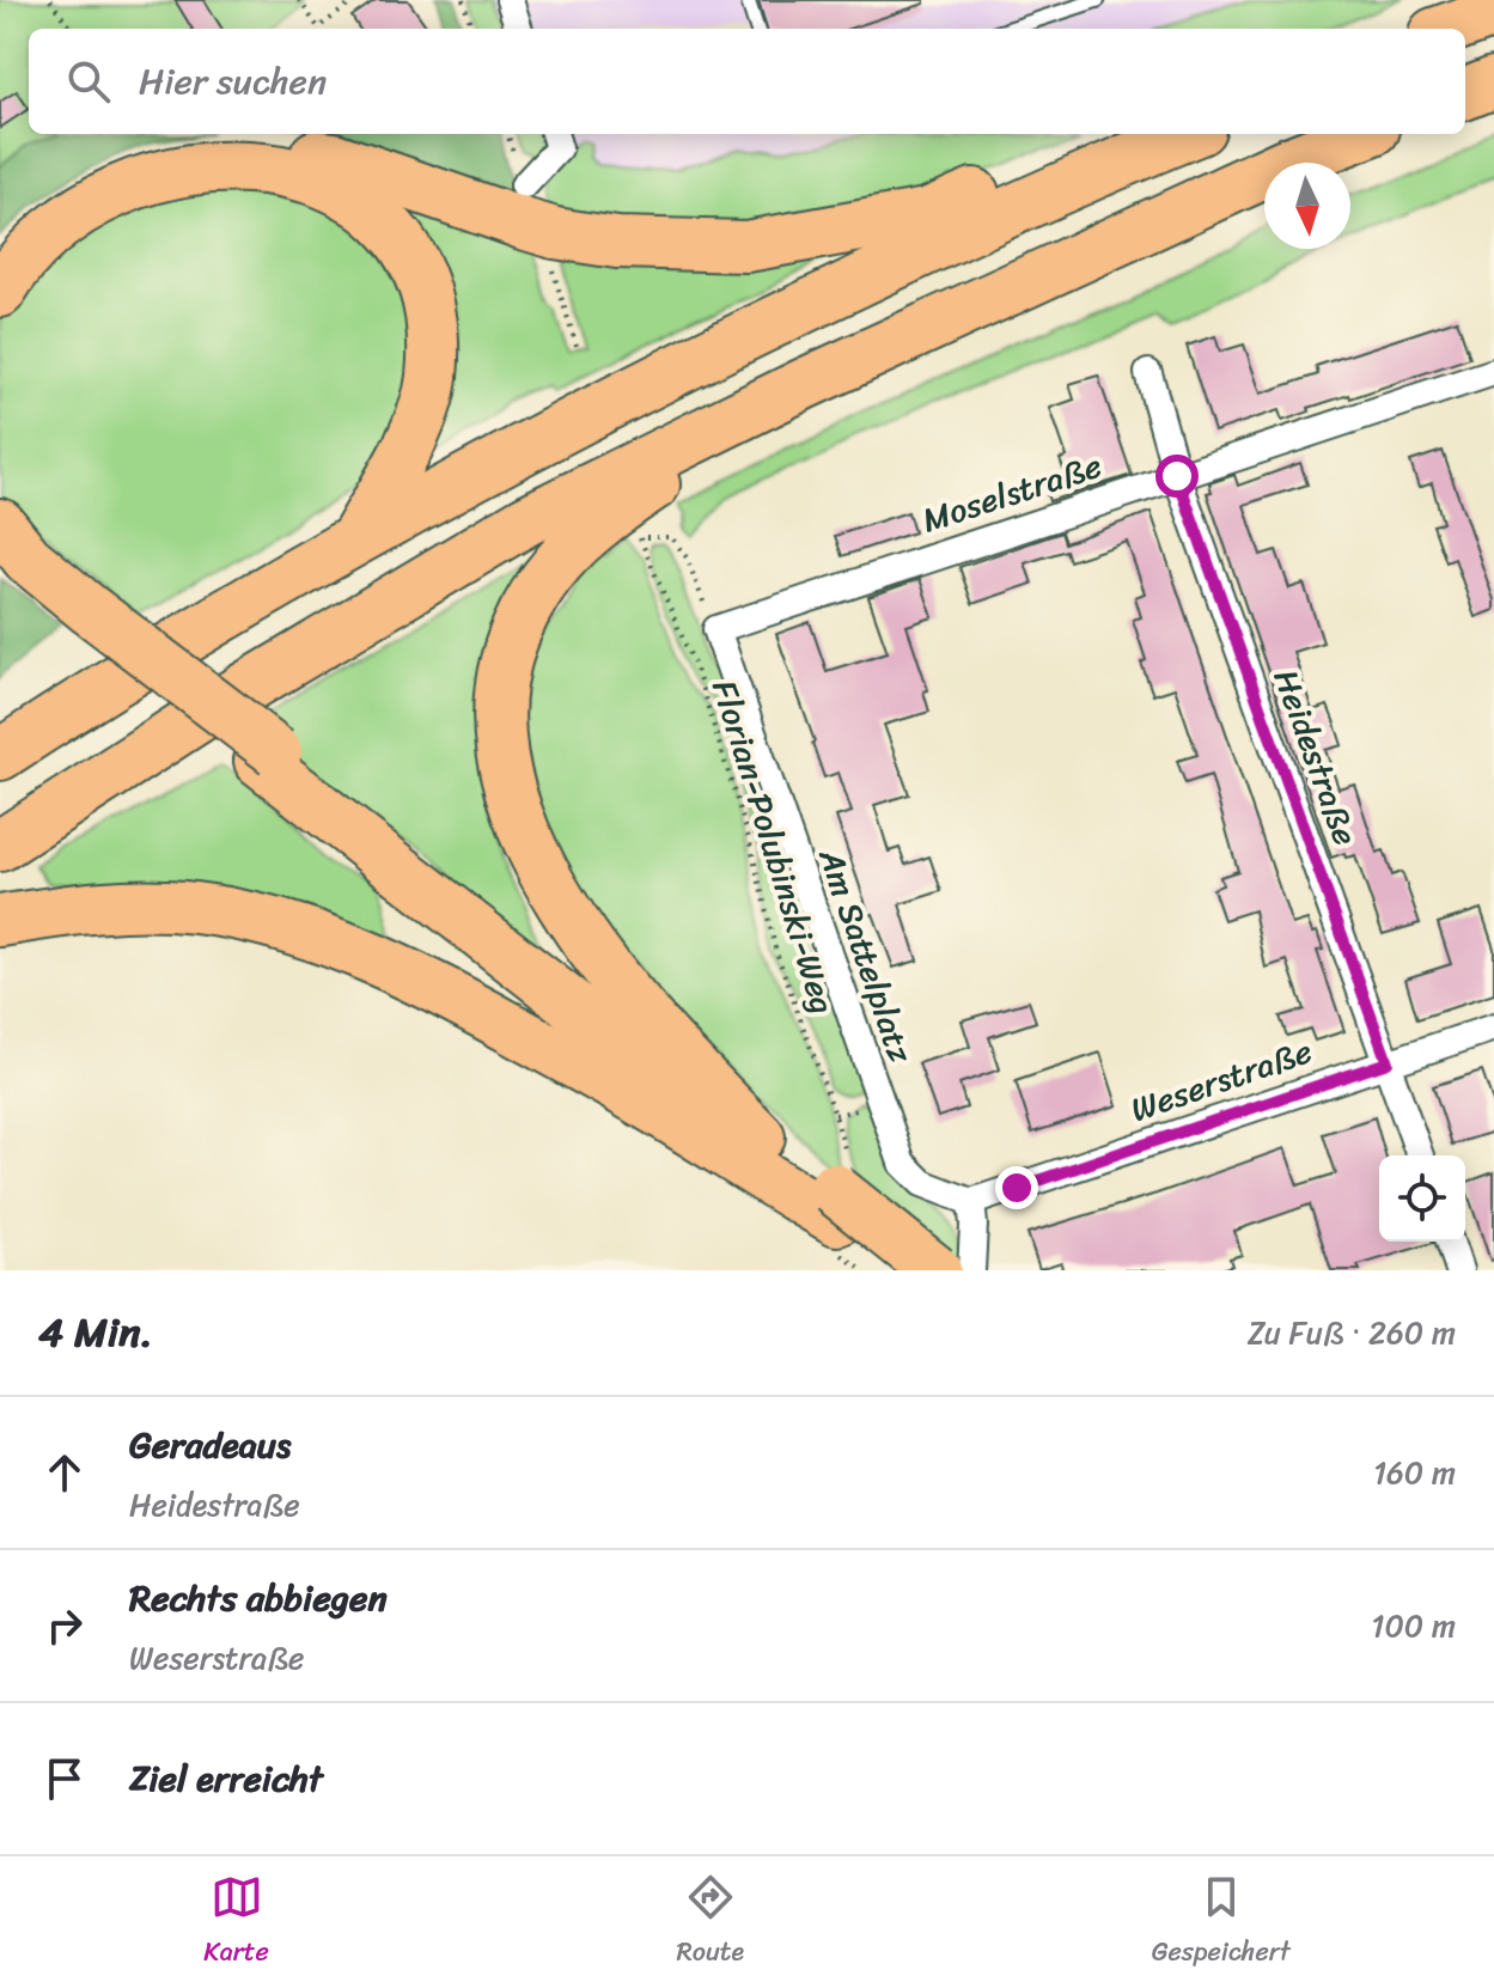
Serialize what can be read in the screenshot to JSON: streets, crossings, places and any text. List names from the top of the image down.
{
  "streets": {
    "street": [
      "Moselstraße",
      "Heidestraße",
      "Am Sattelplatz",
      "Weserstraße"
    ],
    "path": ["Florian-Polubinski-Weg"]
  },
  "crossings": [
    ["Moselstraße", "Heidestraße"],
    ["Moselstraße", "Florian-Polubinski-Weg"],
    ["Moselstraße", "Am Sattelplatz"],
    ["Heidestraße", "Weserstraße"],
    ["Florian-Polubinski-Weg", "Am Sattelplatz"],
    ["Am Sattelplatz", "Weserstraße"]
  ],
  "north": "bottom",
  "page": {
    "search": "Hier suchen",
    "heading": ["4 Min.", "Zu Fuß · 260 m"],
    "list": [
      ["Geradeaus", "Heidestraße", "160 m"],
      ["Rechts abbiegen", "Weserstraße", "100 m"],
      "Ziel erreicht"
    ],
    "nav": ["Karte", "Route", "Gespeichert"]
  }
}
